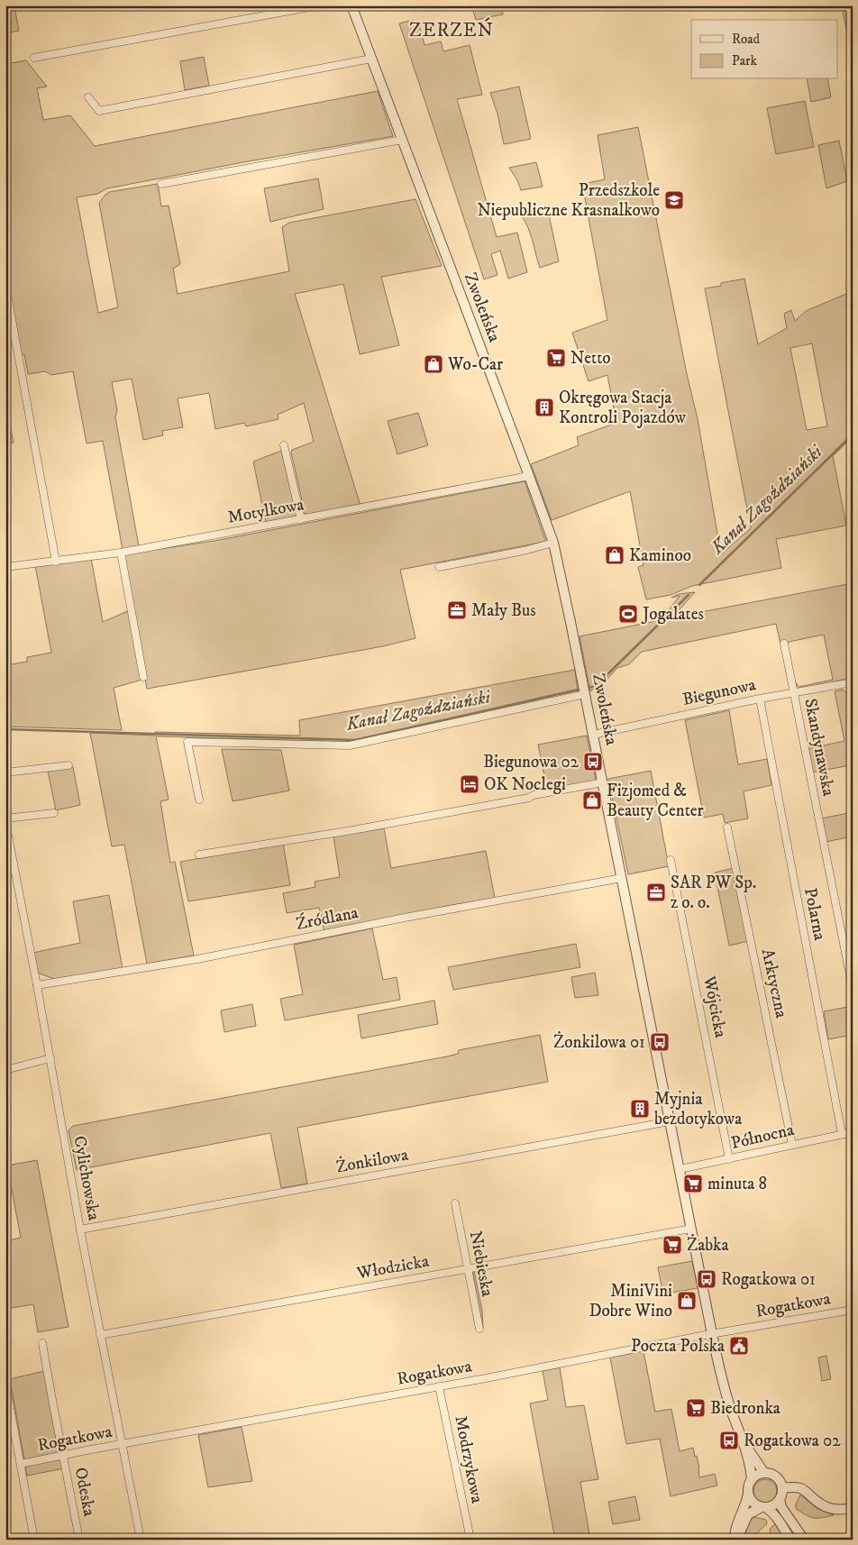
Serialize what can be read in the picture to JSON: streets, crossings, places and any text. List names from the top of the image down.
{
  "streets": {
    "street": [
      "Zwoleńska",
      "Motylkowa",
      "Biegunowa",
      "Skandynawska",
      "Polarna",
      "Źródlana",
      "Arktyczna",
      "Wójcicka",
      "Północna",
      "Żonkilowa",
      "Cylichowska",
      "Niebieska",
      "Włodzicka",
      "Rogatkowa",
      "Modrzykowa",
      "Odeska"
    ]
  },
  "crossings": [
    ["Zwoleńska", "Motylkowa"],
    ["Zwoleńska", "Biegunowa"],
    ["Zwoleńska", "Źródlana"],
    ["Zwoleńska", "Północna"],
    ["Zwoleńska", "Żonkilowa"],
    ["Zwoleńska", "Włodzicka"],
    ["Zwoleńska", "Rogatkowa"],
    ["Biegunowa", "Skandynawska"],
    ["Biegunowa", "Polarna"],
    ["Polarna", "Północna"],
    ["Źródlana", "Cylichowska"],
    ["Arktyczna", "Północna"],
    ["Wójcicka", "Północna"],
    ["Żonkilowa", "Cylichowska"],
    ["Cylichowska", "Włodzicka"],
    ["Cylichowska", "Rogatkowa"],
    ["Niebieska", "Włodzicka"],
    ["Rogatkowa", "Modrzykowa"],
    ["Rogatkowa", "Odeska"]
  ],
  "districts": ["ZERZEŃ"],
  "water": ["Kanał Zagoździański"],
  "places": {
    "school or university": ["Przedszkole Niepubliczne Krasnalkowo"],
    "supermarket": [
      "Netto",
      "minuta 8",
      "Żabka",
      "Biedronka"
    ],
    "shop": [
      "Wo-Car",
      "Kaminoo",
      "Fizjomed & Beauty Center",
      "MiniVini Dobre Wino"
    ],
    "building": ["Okręgowa Stacja Kontroli Pojazdów", "Myjnia bezdotykowa"],
    "office": ["Mały Bus", "SAR PW Sp. z o. o."],
    "sports": ["Jogalates"],
    "bus stop": [
      "Biegunowa 02",
      "Żonkilowa 01",
      "Rogatkowa 01",
      "Rogatkowa 02"
    ],
    "hotel": ["OK Noclegi"],
    "public building": ["Poczta Polska"]
  },
  "legend": ["Road", "Park"]
}
